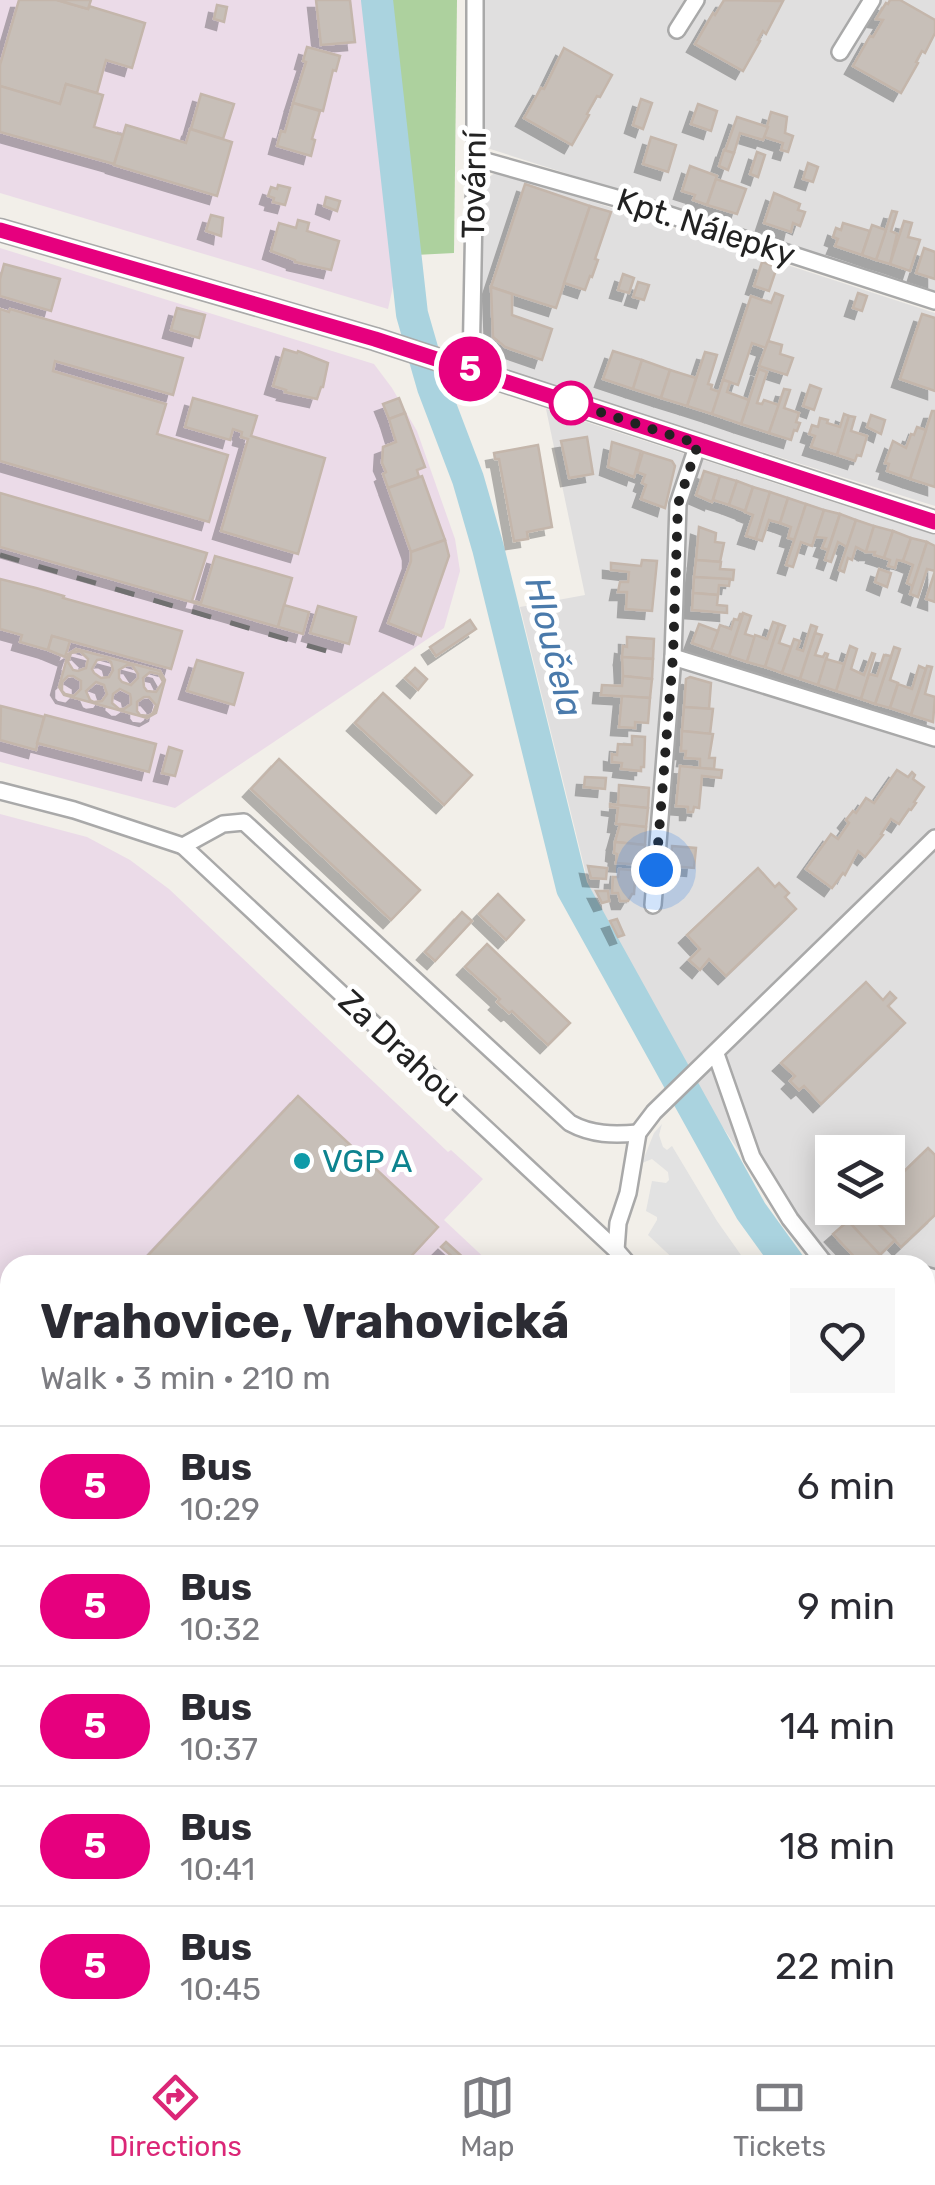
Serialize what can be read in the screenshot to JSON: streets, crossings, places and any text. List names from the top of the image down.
{
  "streets": {
    "street": ["Tovární", "Kpt. Nálepky", "Za Drahou"]
  },
  "crossings": [
    ["Tovární", "Kpt. Nálepky"]
  ],
  "water": ["Hloučela"],
  "places": ["VGP A"],
  "lines": ["bus line 5"],
  "page": {
    "on_map": "5",
    "heading": ["Vrahovice, Vrahovická", "Walk · 3 min · 210 m"],
    "list": [
      {
        "mark": "5",
        "name": "Bus",
        "note": "10:29",
        "value": "6 min"
      },
      {
        "mark": "5",
        "name": "Bus",
        "note": "10:32",
        "value": "9 min"
      },
      {
        "mark": "5",
        "name": "Bus",
        "note": "10:37",
        "value": "14 min"
      },
      {
        "mark": "5",
        "name": "Bus",
        "note": "10:41",
        "value": "18 min"
      },
      {
        "mark": "5",
        "name": "Bus",
        "note": "10:45",
        "value": "22 min"
      }
    ],
    "tabs": ["Directions", "Map", "Tickets"]
  }
}
